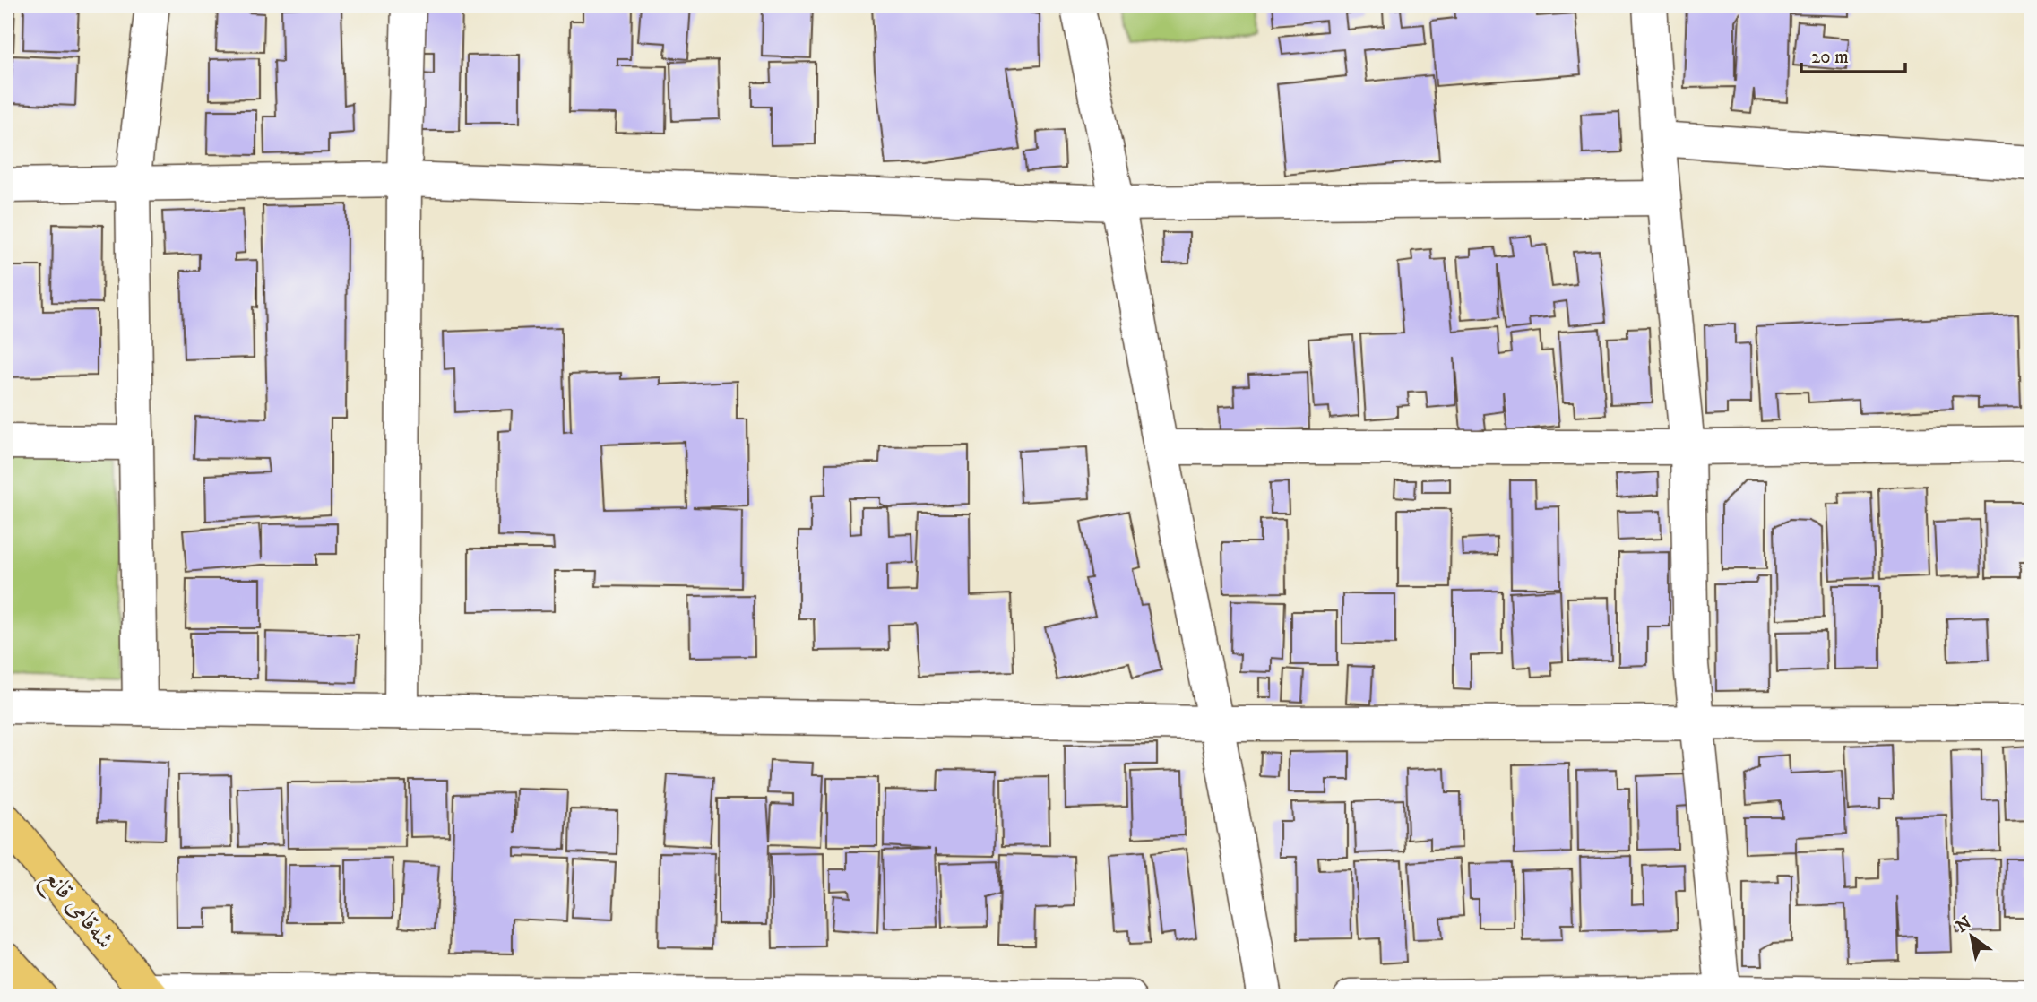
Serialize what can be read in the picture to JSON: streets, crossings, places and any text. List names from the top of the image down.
{
  "streets": {
    "main road": ["شەقامی قانع"]
  },
  "scale_bar": "20 m",
  "north": "top left"
}
